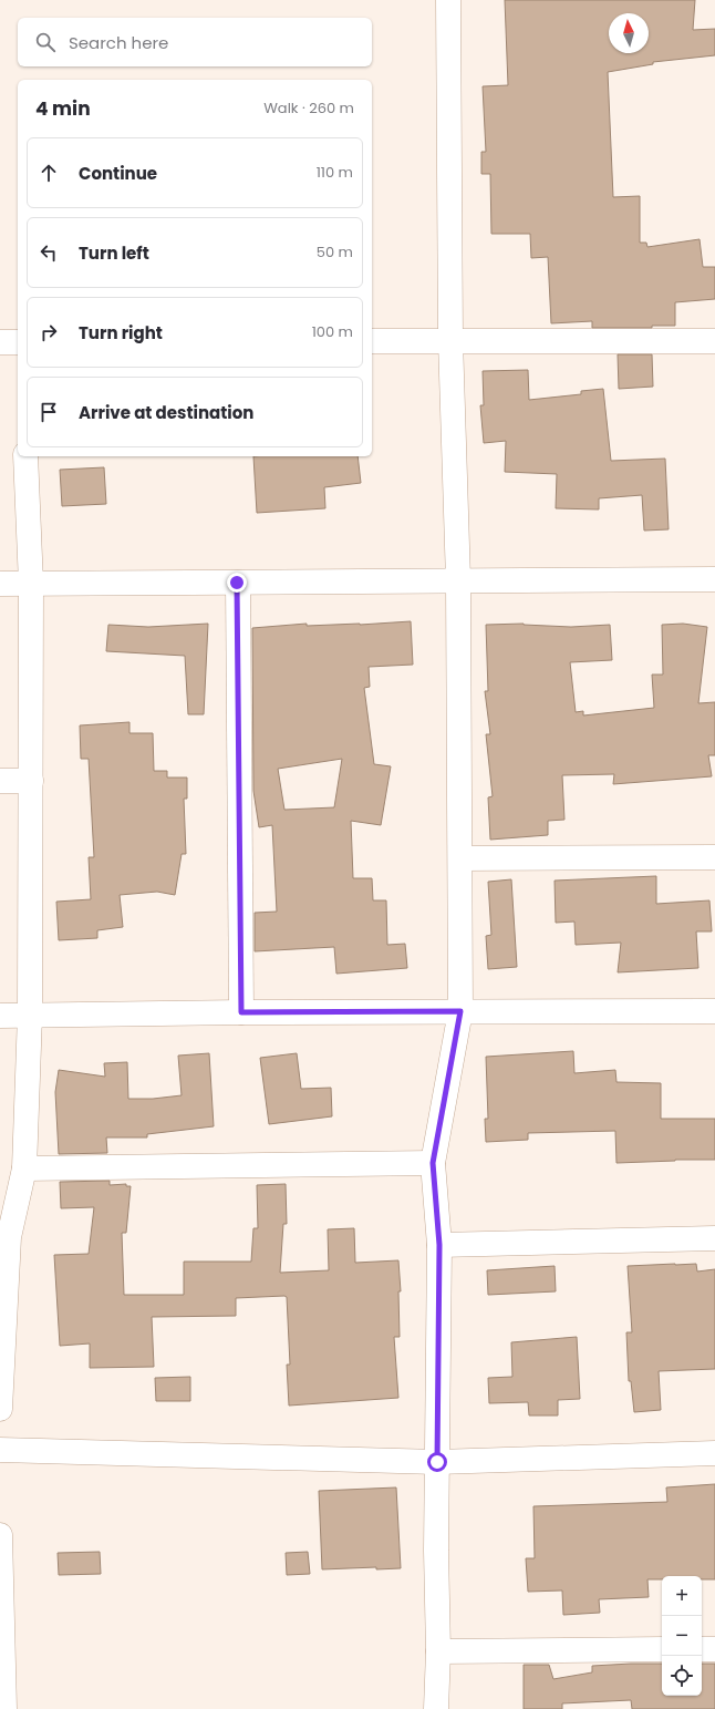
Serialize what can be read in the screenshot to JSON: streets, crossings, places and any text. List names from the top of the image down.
{
  "north": "top",
  "page": {
    "search": "Search here",
    "heading": ["4 min", "Walk · 260 m"],
    "list": [
      ["Continue", "110 m"],
      ["Turn left", "50 m"],
      ["Turn right", "100 m"],
      "Arrive at destination"
    ],
    "map_buttons": ["+", "−"]
  }
}
